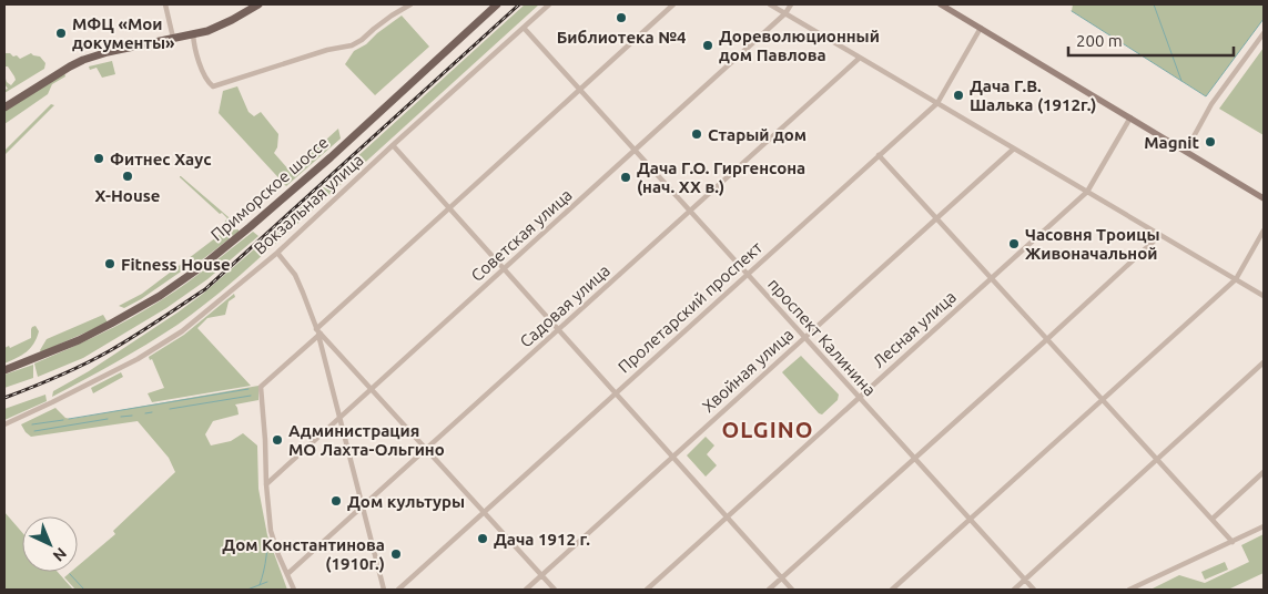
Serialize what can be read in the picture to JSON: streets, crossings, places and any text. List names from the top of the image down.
{
  "streets": {
    "main road": ["Приморское шоссе"],
    "street": [
      "Вокзальная улица",
      "Советская улица",
      "Садовая улица",
      "Пролетарский проспект",
      "Лесная улица",
      "проспект Калинина",
      "Хвойная улица"
    ]
  },
  "crossings": [
    ["Вокзальная улица", "проспект Калинина"],
    ["Советская улица", "проспект Калинина"],
    ["Садовая улица", "проспект Калинина"],
    ["Пролетарский проспект", "проспект Калинина"],
    ["Лесная улица", "проспект Калинина"],
    ["проспект Калинина", "Хвойная улица"]
  ],
  "districts": ["OLGINO"],
  "places": [
    "Библиотека №4",
    "МФЦ «Мои документы»",
    "Дореволюционный дом Павлова",
    "Дача Г.В. Шалька (1912г.)",
    "Старый дом",
    "Magnit",
    "Фитнес Хаус",
    "X-House",
    "Дача Г.О. Гиргенсона (нач. XX в.)",
    "Часовня Троицы Живоначальной",
    "Fitness House",
    "Администрация МО Лахта-Ольгино",
    "Дом культуры",
    "Дача 1912 г.",
    "Дом Константинова (1910г.)"
  ],
  "scale_bar": "200 m",
  "north": "bottom right"
}
